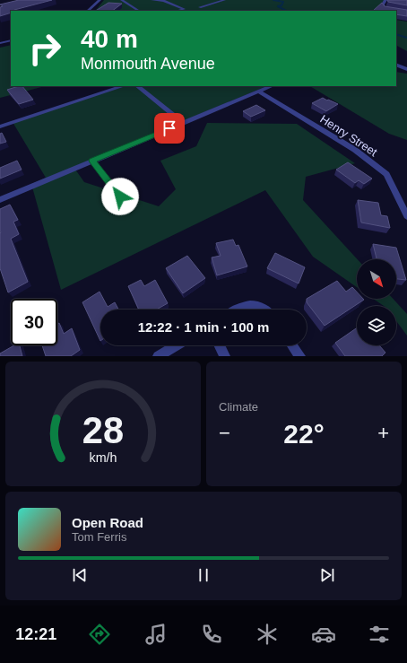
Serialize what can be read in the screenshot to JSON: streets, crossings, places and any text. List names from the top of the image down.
{
  "streets": {
    "street": ["Henry Street"]
  },
  "north": "bottom right",
  "page": {
    "turn": ["40 m", "Monmouth Avenue"],
    "limit": "30",
    "trip": "12:22 · 1 min · 100 m",
    "tile": "Climate",
    "heat": ["−", "22°", "+"],
    "song": ["Open Road", "Tom Ferris"],
    "tabs": "12:21",
    "gauge": ["28", "km/h"]
  }
}
